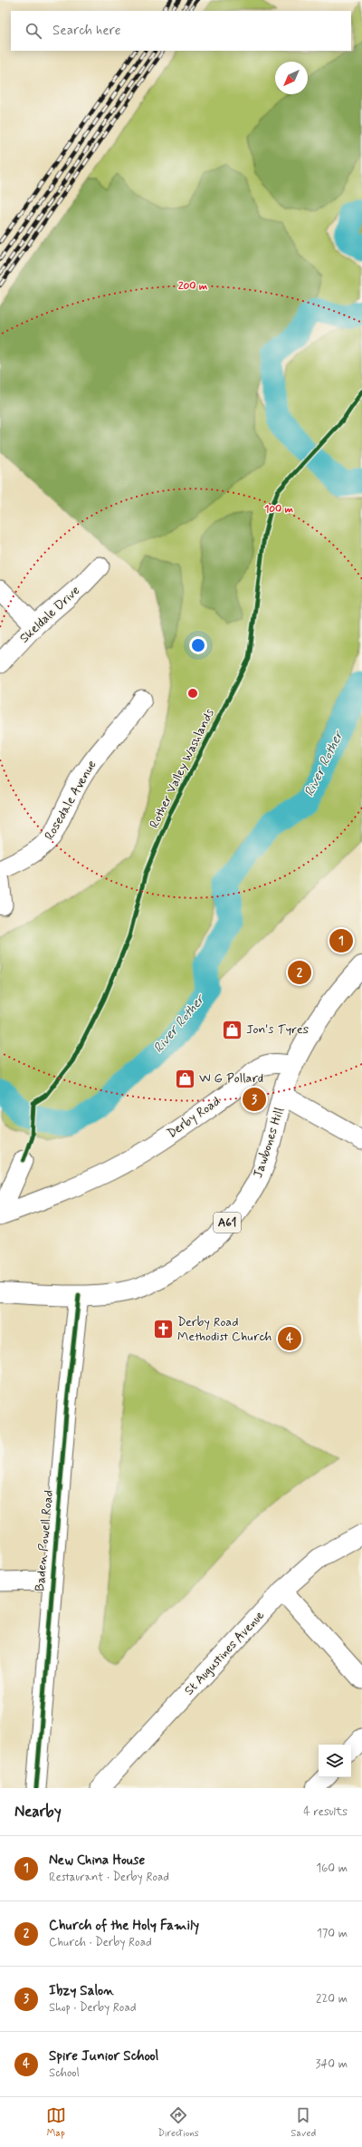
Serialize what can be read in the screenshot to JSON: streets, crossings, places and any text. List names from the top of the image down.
{
  "streets": {
    "highway": ["Jawbones Hill", "A61"],
    "street": [
      "Skeldale Drive",
      "Rosedale Avenue",
      "Derby Road",
      "Baden Powell Road",
      "St Augustines Avenue"
    ],
    "cycle path": ["Rother Valley Washlands"]
  },
  "crossings": [
    ["Derby Road", "Jawbones Hill"],
    ["Derby Road", "A61"],
    ["Jawbones Hill", "A61"],
    ["Jawbones Hill", "Baden Powell Road"]
  ],
  "water": ["River Rother"],
  "places": {
    "shop": ["Jon's Tyres", "W G Pollard"],
    "church": ["Derby Road Methodist Church"]
  },
  "north": "bottom left",
  "page": {
    "search": "Search here",
    "pins": [
      "1",
      "2",
      "3",
      "4"
    ],
    "heading": ["Nearby", "4 results"],
    "list": [
      {
        "mark": "1",
        "name": "New China House",
        "note": "Restaurant · Derby Road",
        "value": "160 m"
      },
      {
        "mark": "2",
        "name": "Church of the Holy Family",
        "note": "Church · Derby Road",
        "value": "170 m"
      },
      {
        "mark": "3",
        "name": "Ibzy Salon",
        "note": "Shop · Derby Road",
        "value": "220 m"
      },
      {
        "mark": "4",
        "name": "Spire Junior School",
        "note": "School",
        "value": "340 m"
      }
    ],
    "nav": ["Map", "Directions", "Saved"]
  },
  "rings": ["200 m", "100 m"]
}
